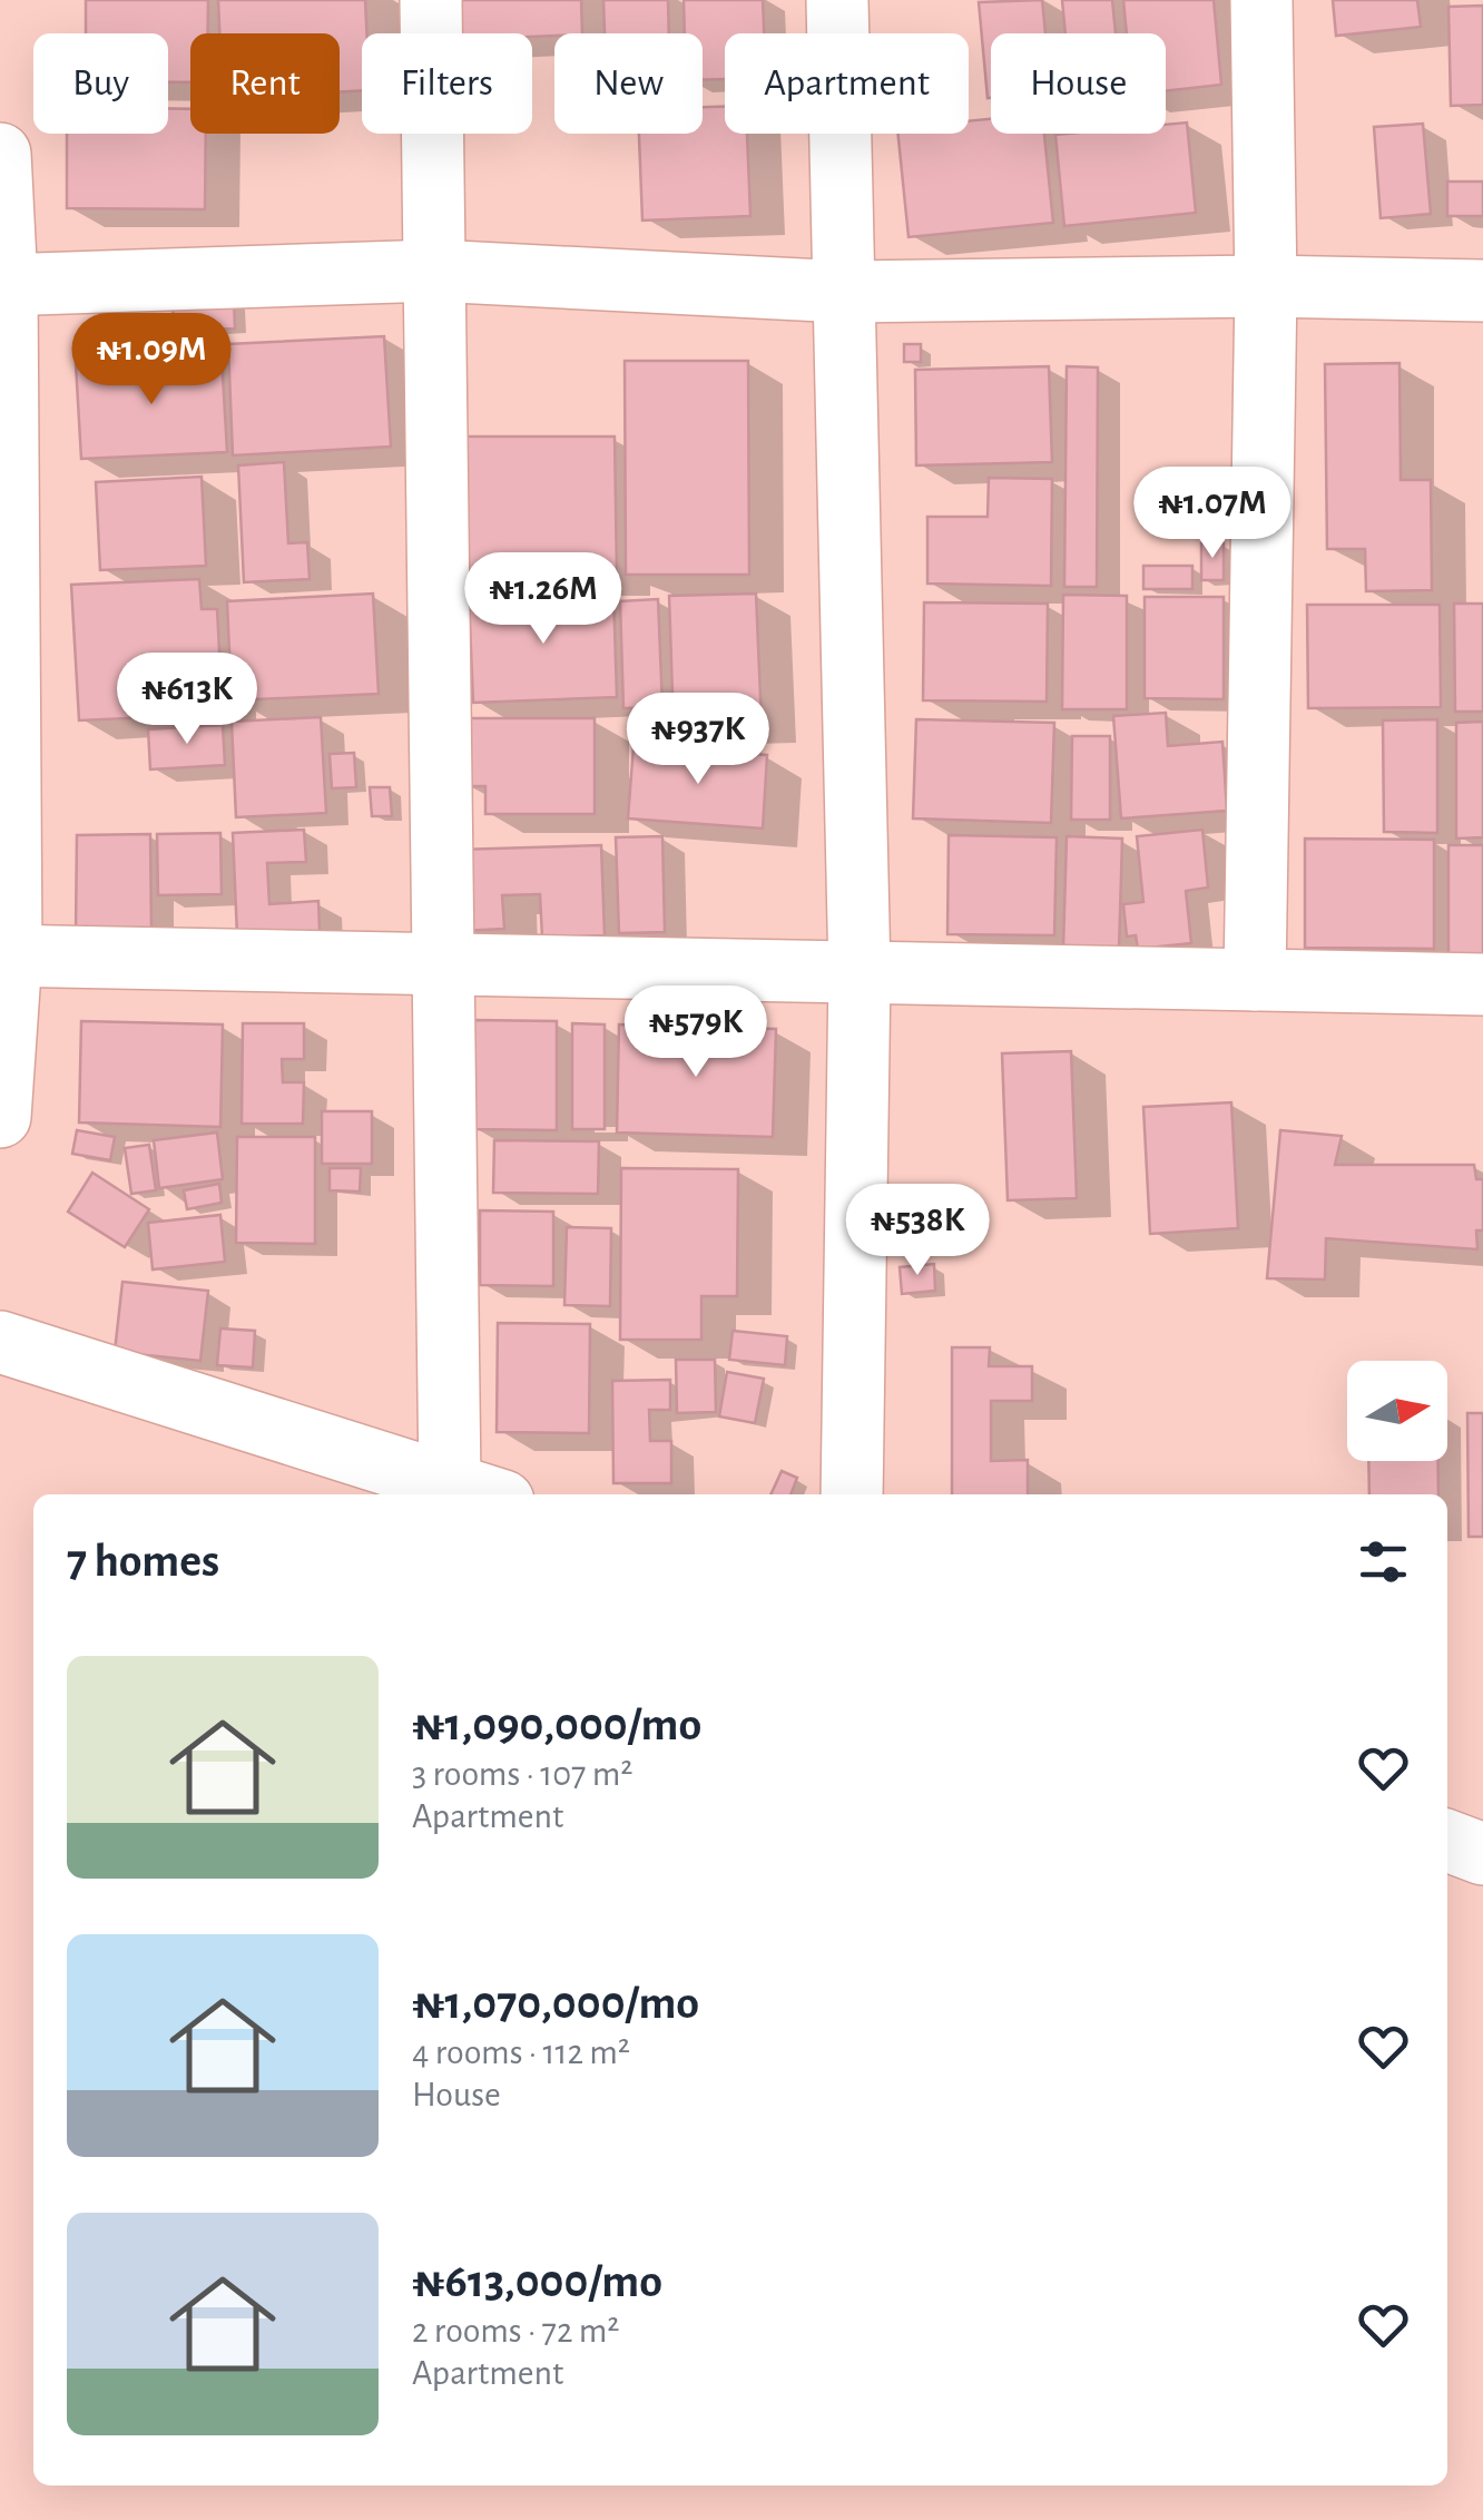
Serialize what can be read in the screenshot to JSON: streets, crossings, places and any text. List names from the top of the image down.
{
  "north": "right",
  "page": {
    "chip": [
      "Buy",
      "Rent",
      "Filters",
      "New",
      "Apartment",
      "House"
    ],
    "price": [
      "₦1.09M",
      "₦1.07M",
      "₦1.26M",
      "₦613K",
      "₦937K",
      "₦579K",
      "₦538K"
    ],
    "heading": "7 homes",
    "list": [
      {
        "name": "₦1,090,000/mo",
        "note": "3 rooms · 107 m² · Apartment"
      },
      {
        "name": "₦1,070,000/mo",
        "note": "4 rooms · 112 m² · House"
      },
      {
        "name": "₦613,000/mo",
        "note": "2 rooms · 72 m² · Apartment"
      }
    ]
  }
}
